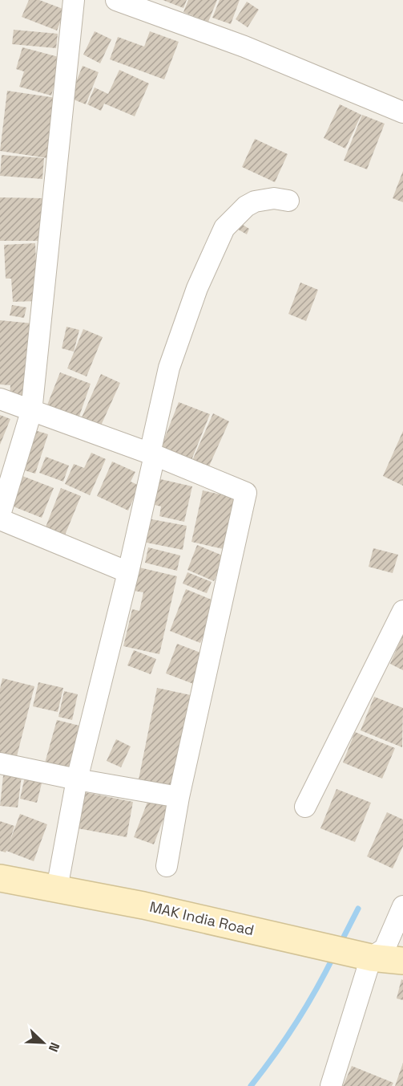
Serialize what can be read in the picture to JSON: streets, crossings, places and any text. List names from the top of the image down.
{
  "streets": {
    "street": ["MAK India Road"]
  },
  "north": "bottom right"
}
